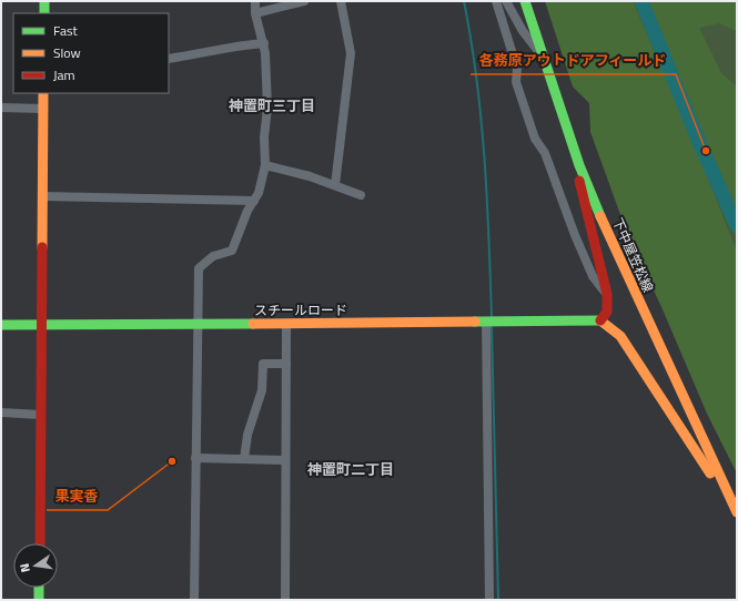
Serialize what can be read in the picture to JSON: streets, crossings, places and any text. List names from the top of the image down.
{
  "streets": {
    "street": ["下中屋笠松線", "スチールロード"]
  },
  "districts": ["神置町三丁目", "神置町二丁目"],
  "places": ["各務原アウトドアフィールド", "果実香"],
  "legend": ["Fast", "Slow", "Jam"],
  "north": "left"
}
